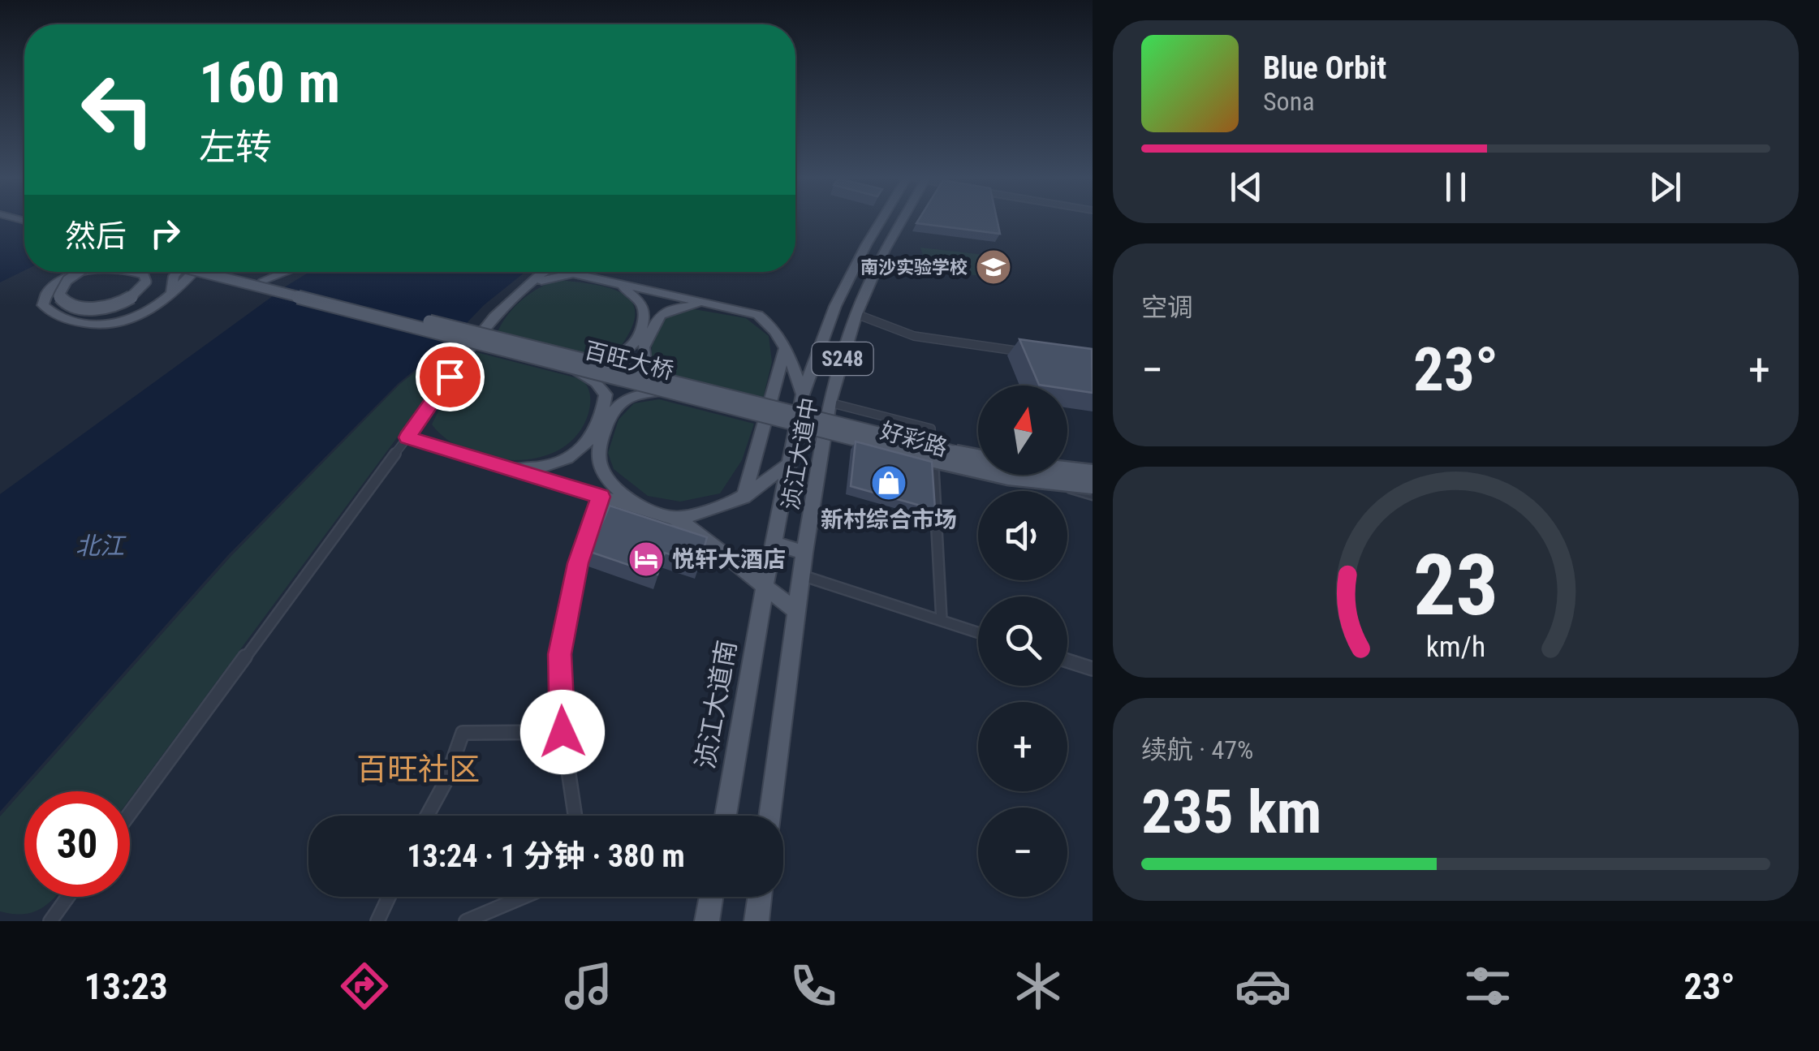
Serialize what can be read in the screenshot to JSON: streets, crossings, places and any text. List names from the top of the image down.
{
  "streets": {
    "main road": [
      "S248",
      "百旺大桥",
      "浈江大道中",
      "浈江大道南"
    ],
    "street": ["好彩路"]
  },
  "crossings": [
    ["S248", "浈江大道中"],
    ["好彩路", "浈江大道中"],
    ["浈江大道中", "浈江大道南"]
  ],
  "districts": ["百旺社区"],
  "water": ["北江"],
  "places": {
    "school or university": ["南沙实验学校"],
    "shop": ["新村综合市场"],
    "hotel": ["悦轩大酒店"]
  },
  "north": "top",
  "page": {
    "turn": ["160 m", "左转"],
    "song": ["Blue Orbit", "Sona"],
    "then": "然后",
    "tile": [
      "空调",
      ["续航 · 47%", "235 km"]
    ],
    "heat": ["−", "23°", "+"],
    "map_buttons": ["+", "−"],
    "limit": "30",
    "trip": "13:24 · 1 分钟 · 380 m",
    "tabs": ["13:23", "23°"],
    "gauge": ["23", "km/h"]
  }
}
